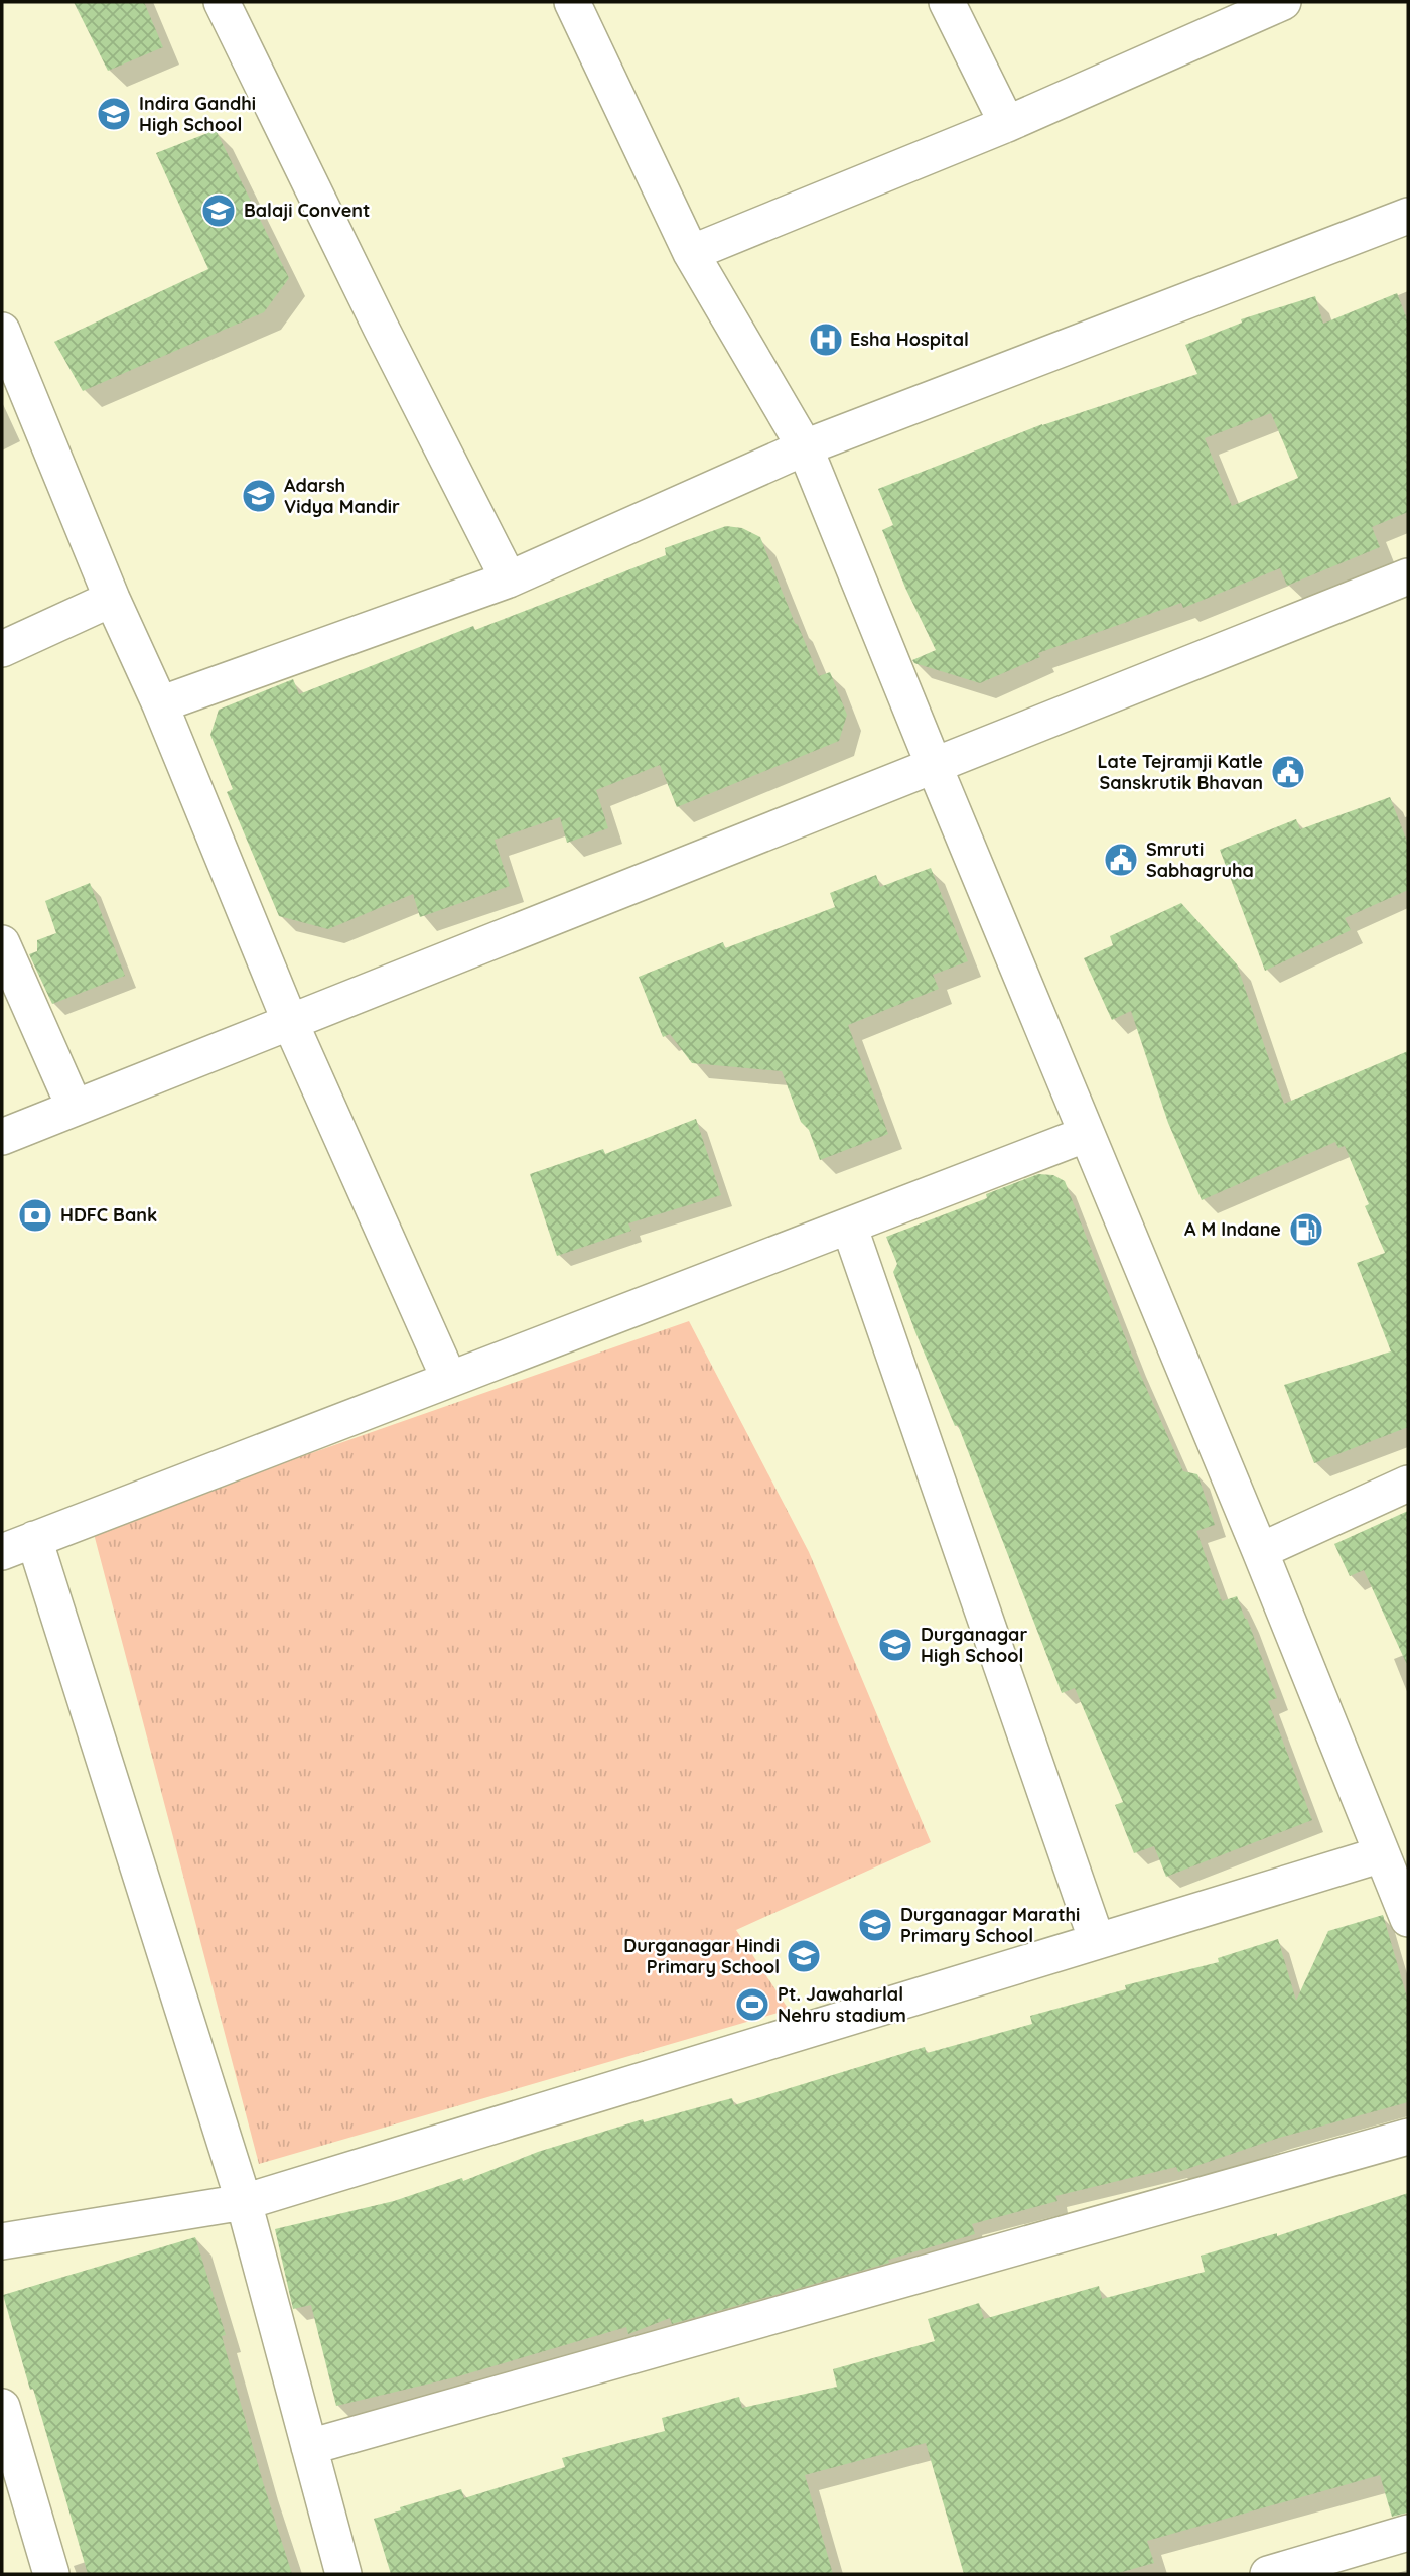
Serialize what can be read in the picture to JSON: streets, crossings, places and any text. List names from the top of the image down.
{
  "places": {
    "school or university": [
      "Indira Gandhi High School",
      "Balaji Convent",
      "Adarsh Vidya Mandir",
      "Durganagar High School",
      "Durganagar Marathi Primary School",
      "Durganagar Hindi Primary School"
    ],
    "hospital": ["Esha Hospital"],
    "public building": ["Late Tejramji Katle Sanskrutik Bhavan", "Smruti Sabhagruha"],
    "bank": ["HDFC Bank"],
    "fuel station": ["A M Indane"],
    "sports": ["Pt. Jawaharlal Nehru stadium"]
  }
}
